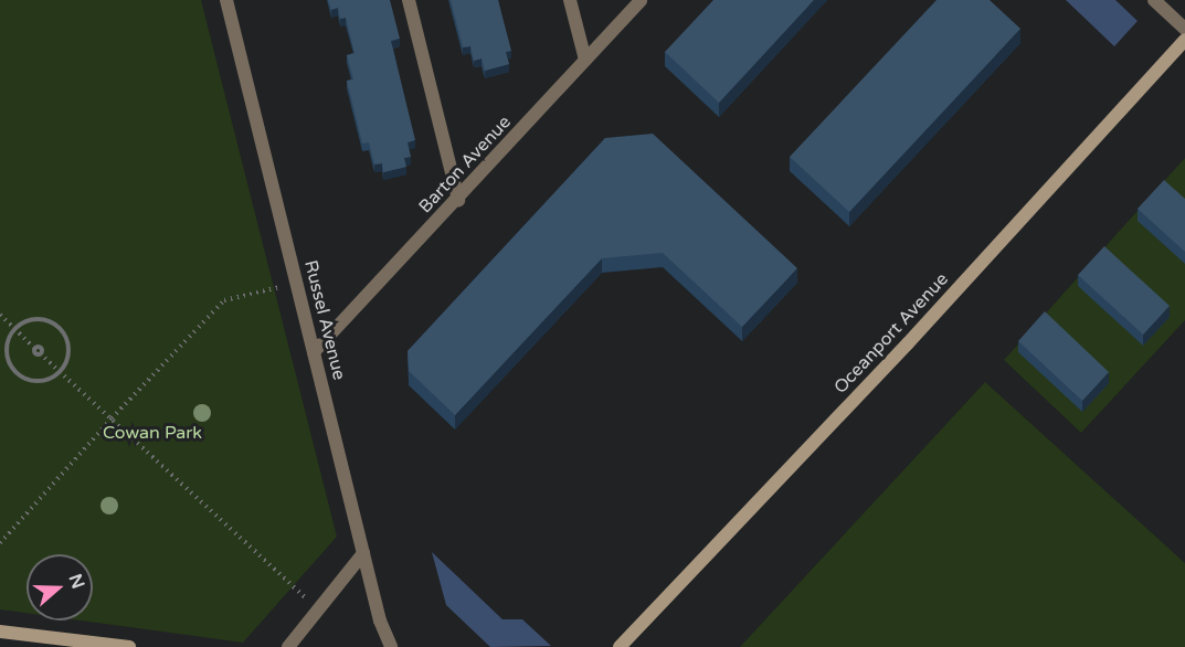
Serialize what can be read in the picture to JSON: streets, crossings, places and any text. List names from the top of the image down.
{
  "streets": {
    "main road": ["Oceanport Avenue"],
    "street": ["Barton Avenue", "Russel Avenue"]
  },
  "crossings": [
    ["Barton Avenue", "Russel Avenue"]
  ],
  "parks": ["Cowan Park"],
  "north": "right"
}
